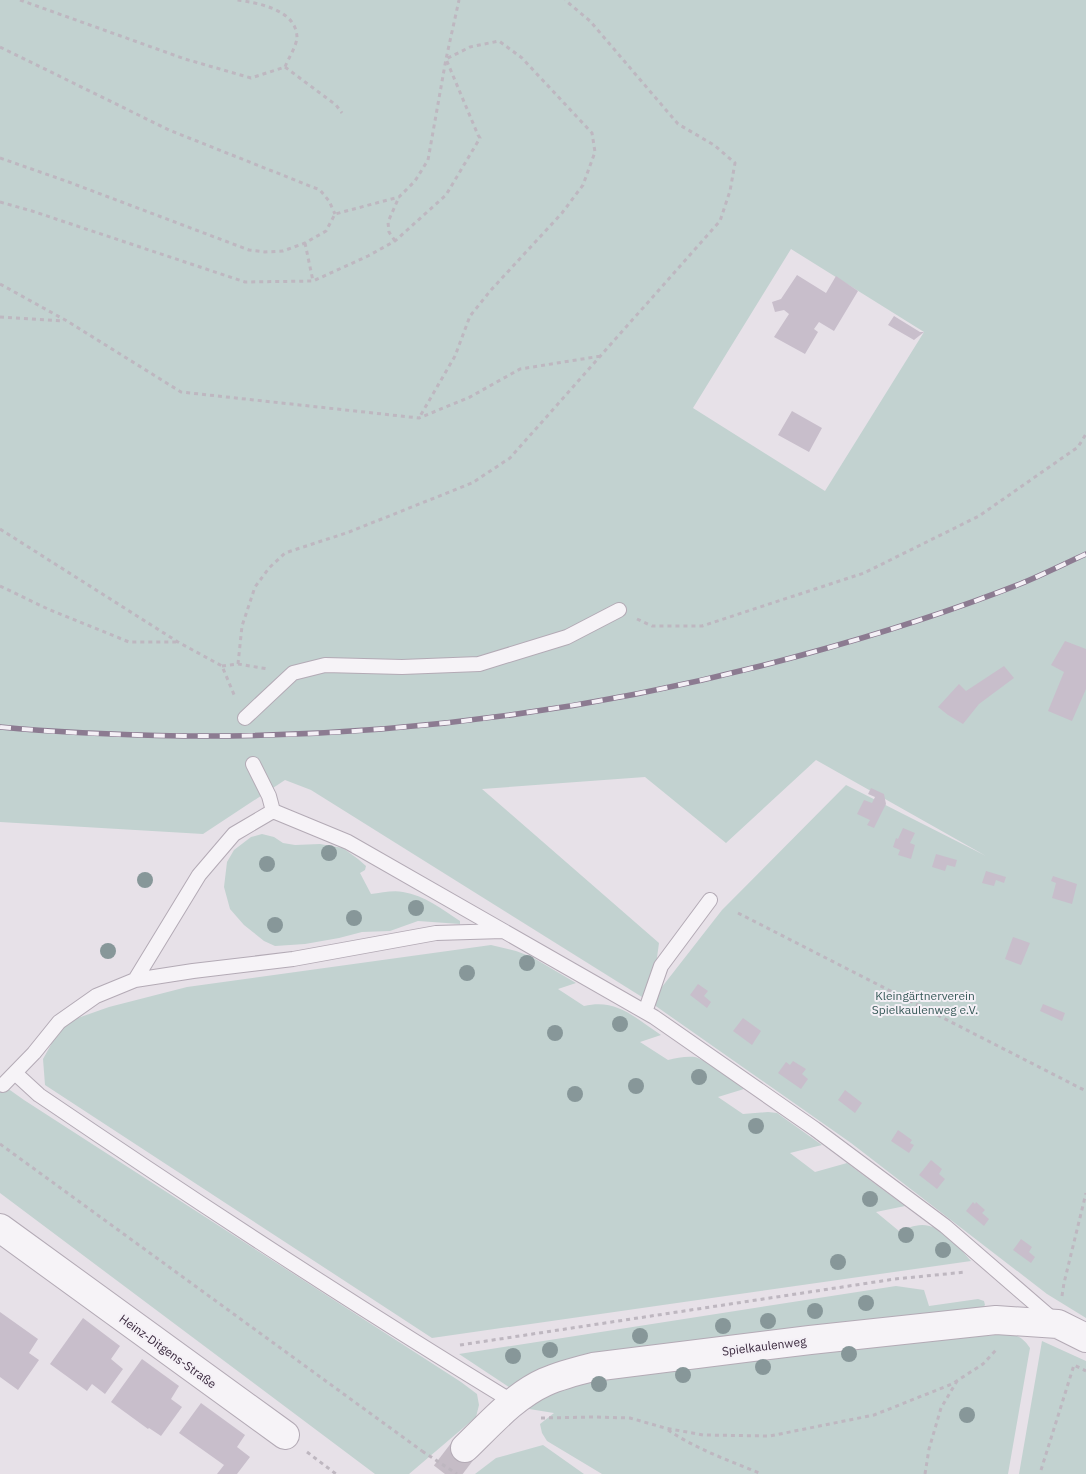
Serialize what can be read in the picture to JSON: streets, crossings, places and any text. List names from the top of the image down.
{
  "streets": {
    "street": ["Spielkaulenweg", "Heinz-Ditgens-Straße"]
  },
  "parks": ["Kleingärtnerverein Spielkaulenweg e.V."]
}
